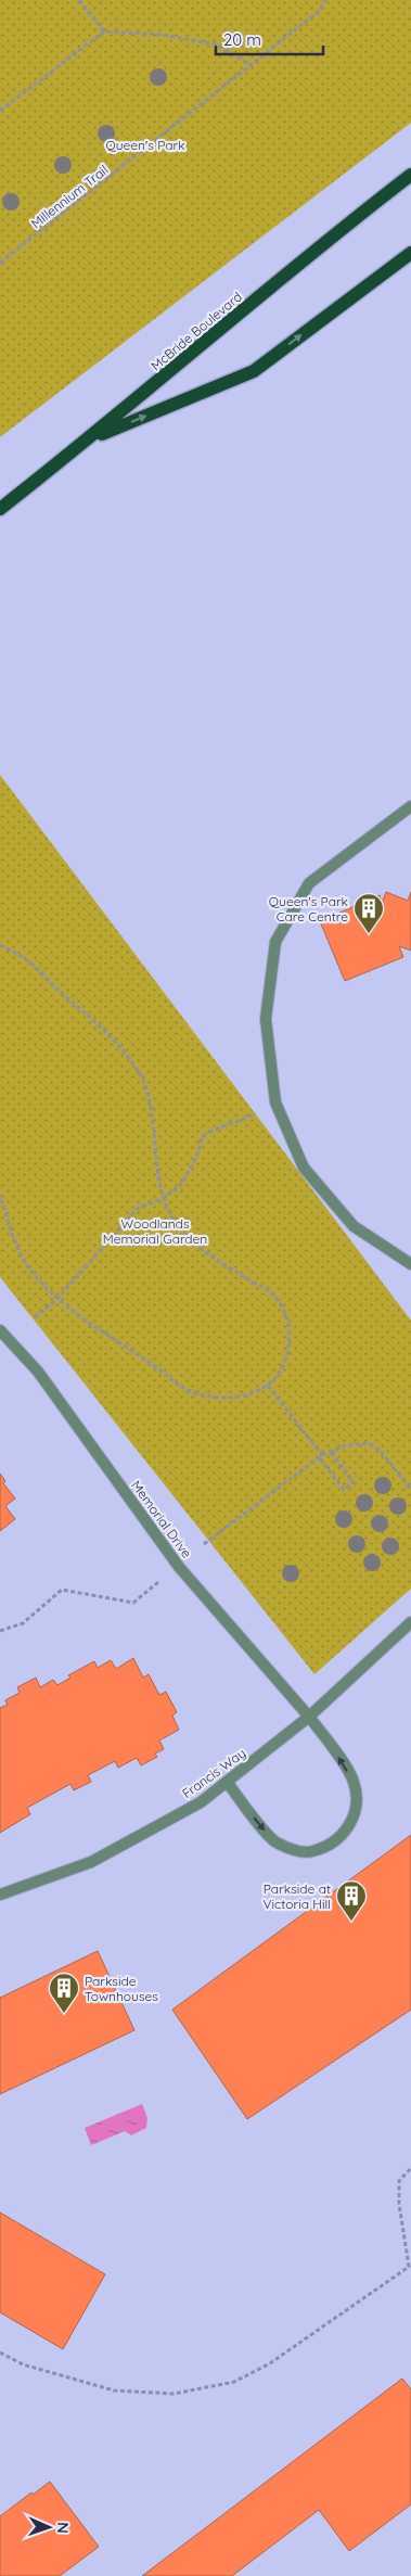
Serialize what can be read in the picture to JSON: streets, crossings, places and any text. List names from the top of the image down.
{
  "streets": {
    "main road": ["McBride Boulevard"],
    "street": ["Memorial Drive", "Francis Way"],
    "path": ["Millennium Trail"]
  },
  "crossings": [
    ["Memorial Drive", "Francis Way"]
  ],
  "parks": ["Queen's Park", "Woodlands Memorial Garden"],
  "places": {
    "building": ["Queen's Park Care Centre", "Parkside at Victoria Hill", "Parkside Townhouses"]
  },
  "scale_bar": "20 m",
  "north": "right"
}
